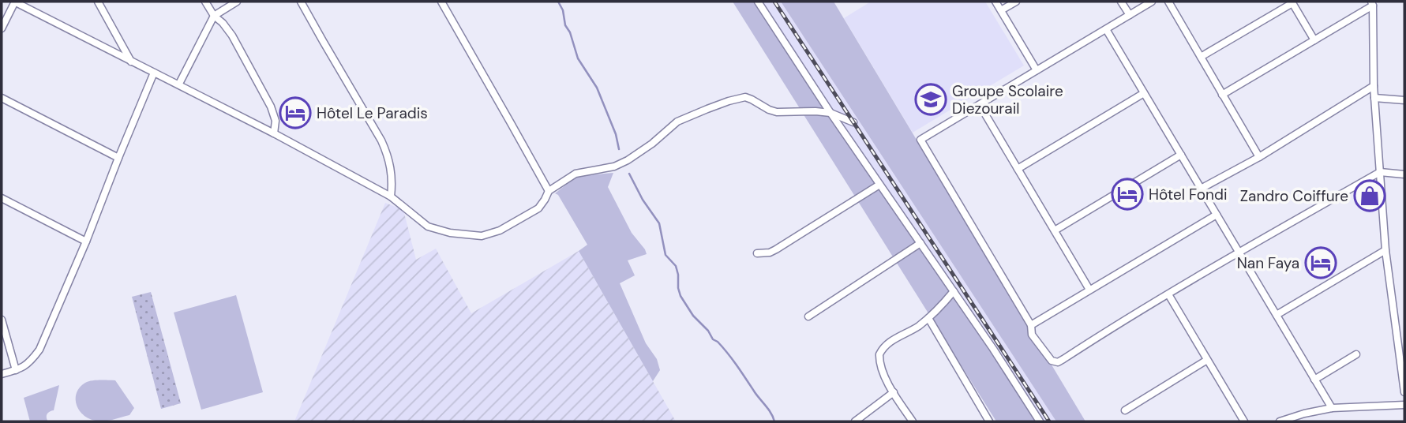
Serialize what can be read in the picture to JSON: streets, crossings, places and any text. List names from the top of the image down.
{
  "places": {
    "school or university": ["Groupe Scolaire Diezourail"],
    "hotel": ["Hôtel Le Paradis", "Hôtel Fondi", "Nan Faya"],
    "shop": ["Zandro Coiffure"]
  }
}
